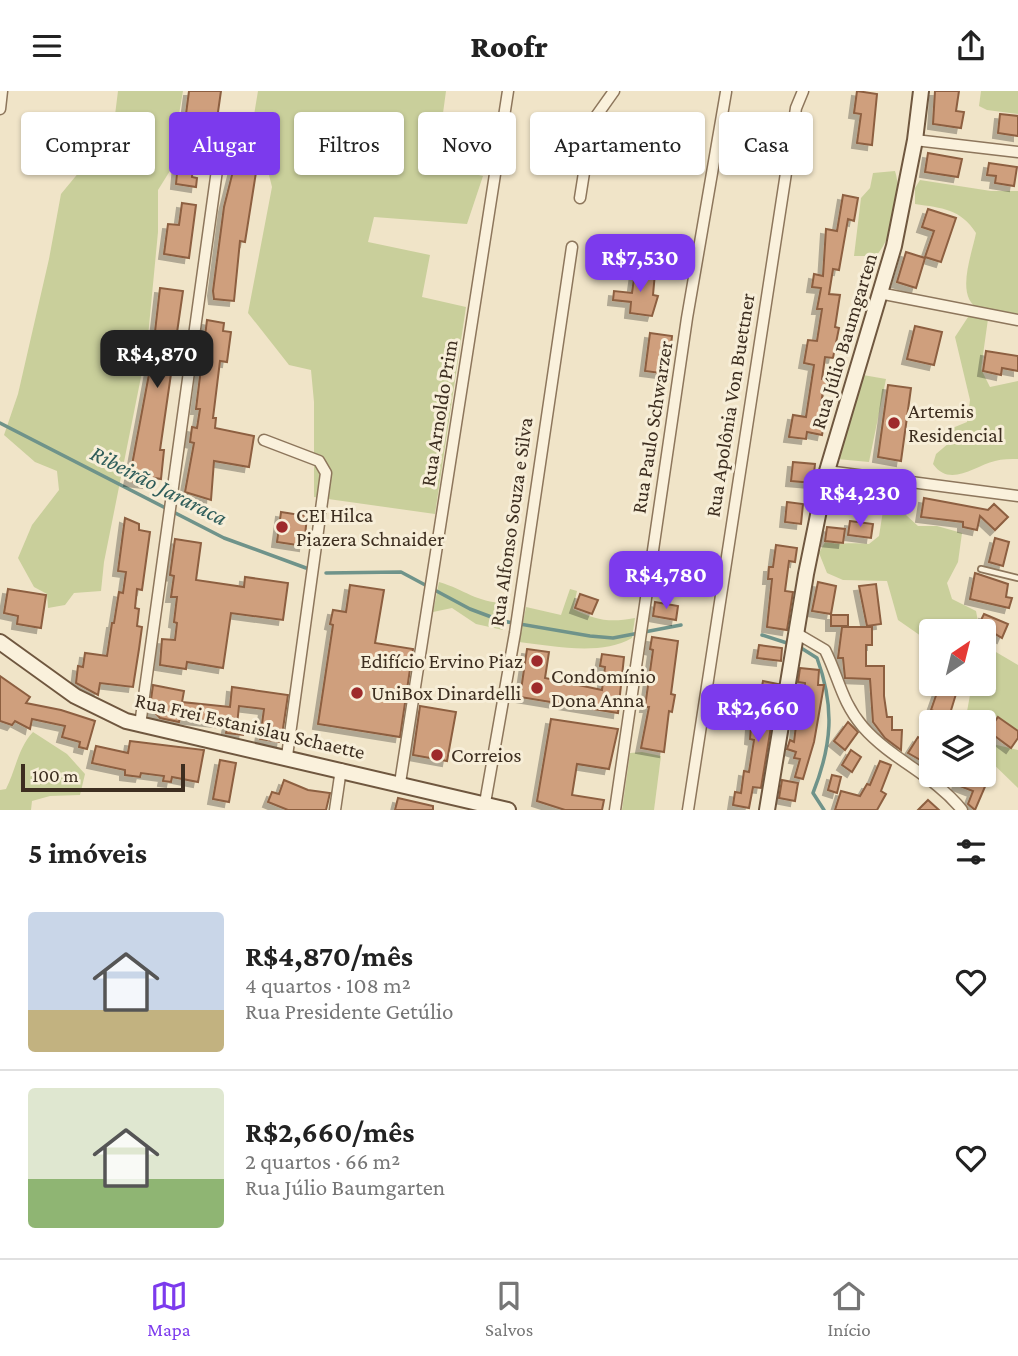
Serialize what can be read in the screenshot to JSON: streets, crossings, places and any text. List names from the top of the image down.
{
  "streets": {
    "street": [
      "Rua Júlio Baumgarten",
      "Rua Apolônia Von Buettner",
      "Rua Arnoldo Prim",
      "Rua Paulo Schwarzer",
      "Rua Alfonso Souza e Silva",
      "Rua Frei Estanislau Schaette"
    ]
  },
  "crossings": [
    ["Rua Arnoldo Prim", "Rua Frei Estanislau Schaette"],
    ["Rua Alfonso Souza e Silva", "Rua Frei Estanislau Schaette"]
  ],
  "water": ["Ribeirão Jararaca"],
  "places": [
    "Artemis Residencial",
    "CEI Hilca Piazera Schnaider",
    "Edifício Ervino Piaz",
    "Condomínio Dona Anna",
    "UniBox Dinardelli",
    "Correios"
  ],
  "scale_bar": "100 m",
  "north": "top right",
  "page": {
    "header": "Roofr",
    "chip": [
      "Comprar",
      "Alugar",
      "Filtros",
      "Novo",
      "Apartamento",
      "Casa"
    ],
    "price": [
      "R$7,530",
      "R$4,870",
      "R$4,230",
      "R$4,780",
      "R$2,660"
    ],
    "scale": "100 m",
    "heading": "5 imóveis",
    "list": [
      {
        "name": "R$4,870/mês",
        "note": "4 quartos · 108 m² · Rua Presidente Getúlio"
      },
      {
        "name": "R$2,660/mês",
        "note": "2 quartos · 66 m² · Rua Júlio Baumgarten"
      }
    ],
    "tabs": ["Mapa", "Salvos", "Início"]
  }
}
